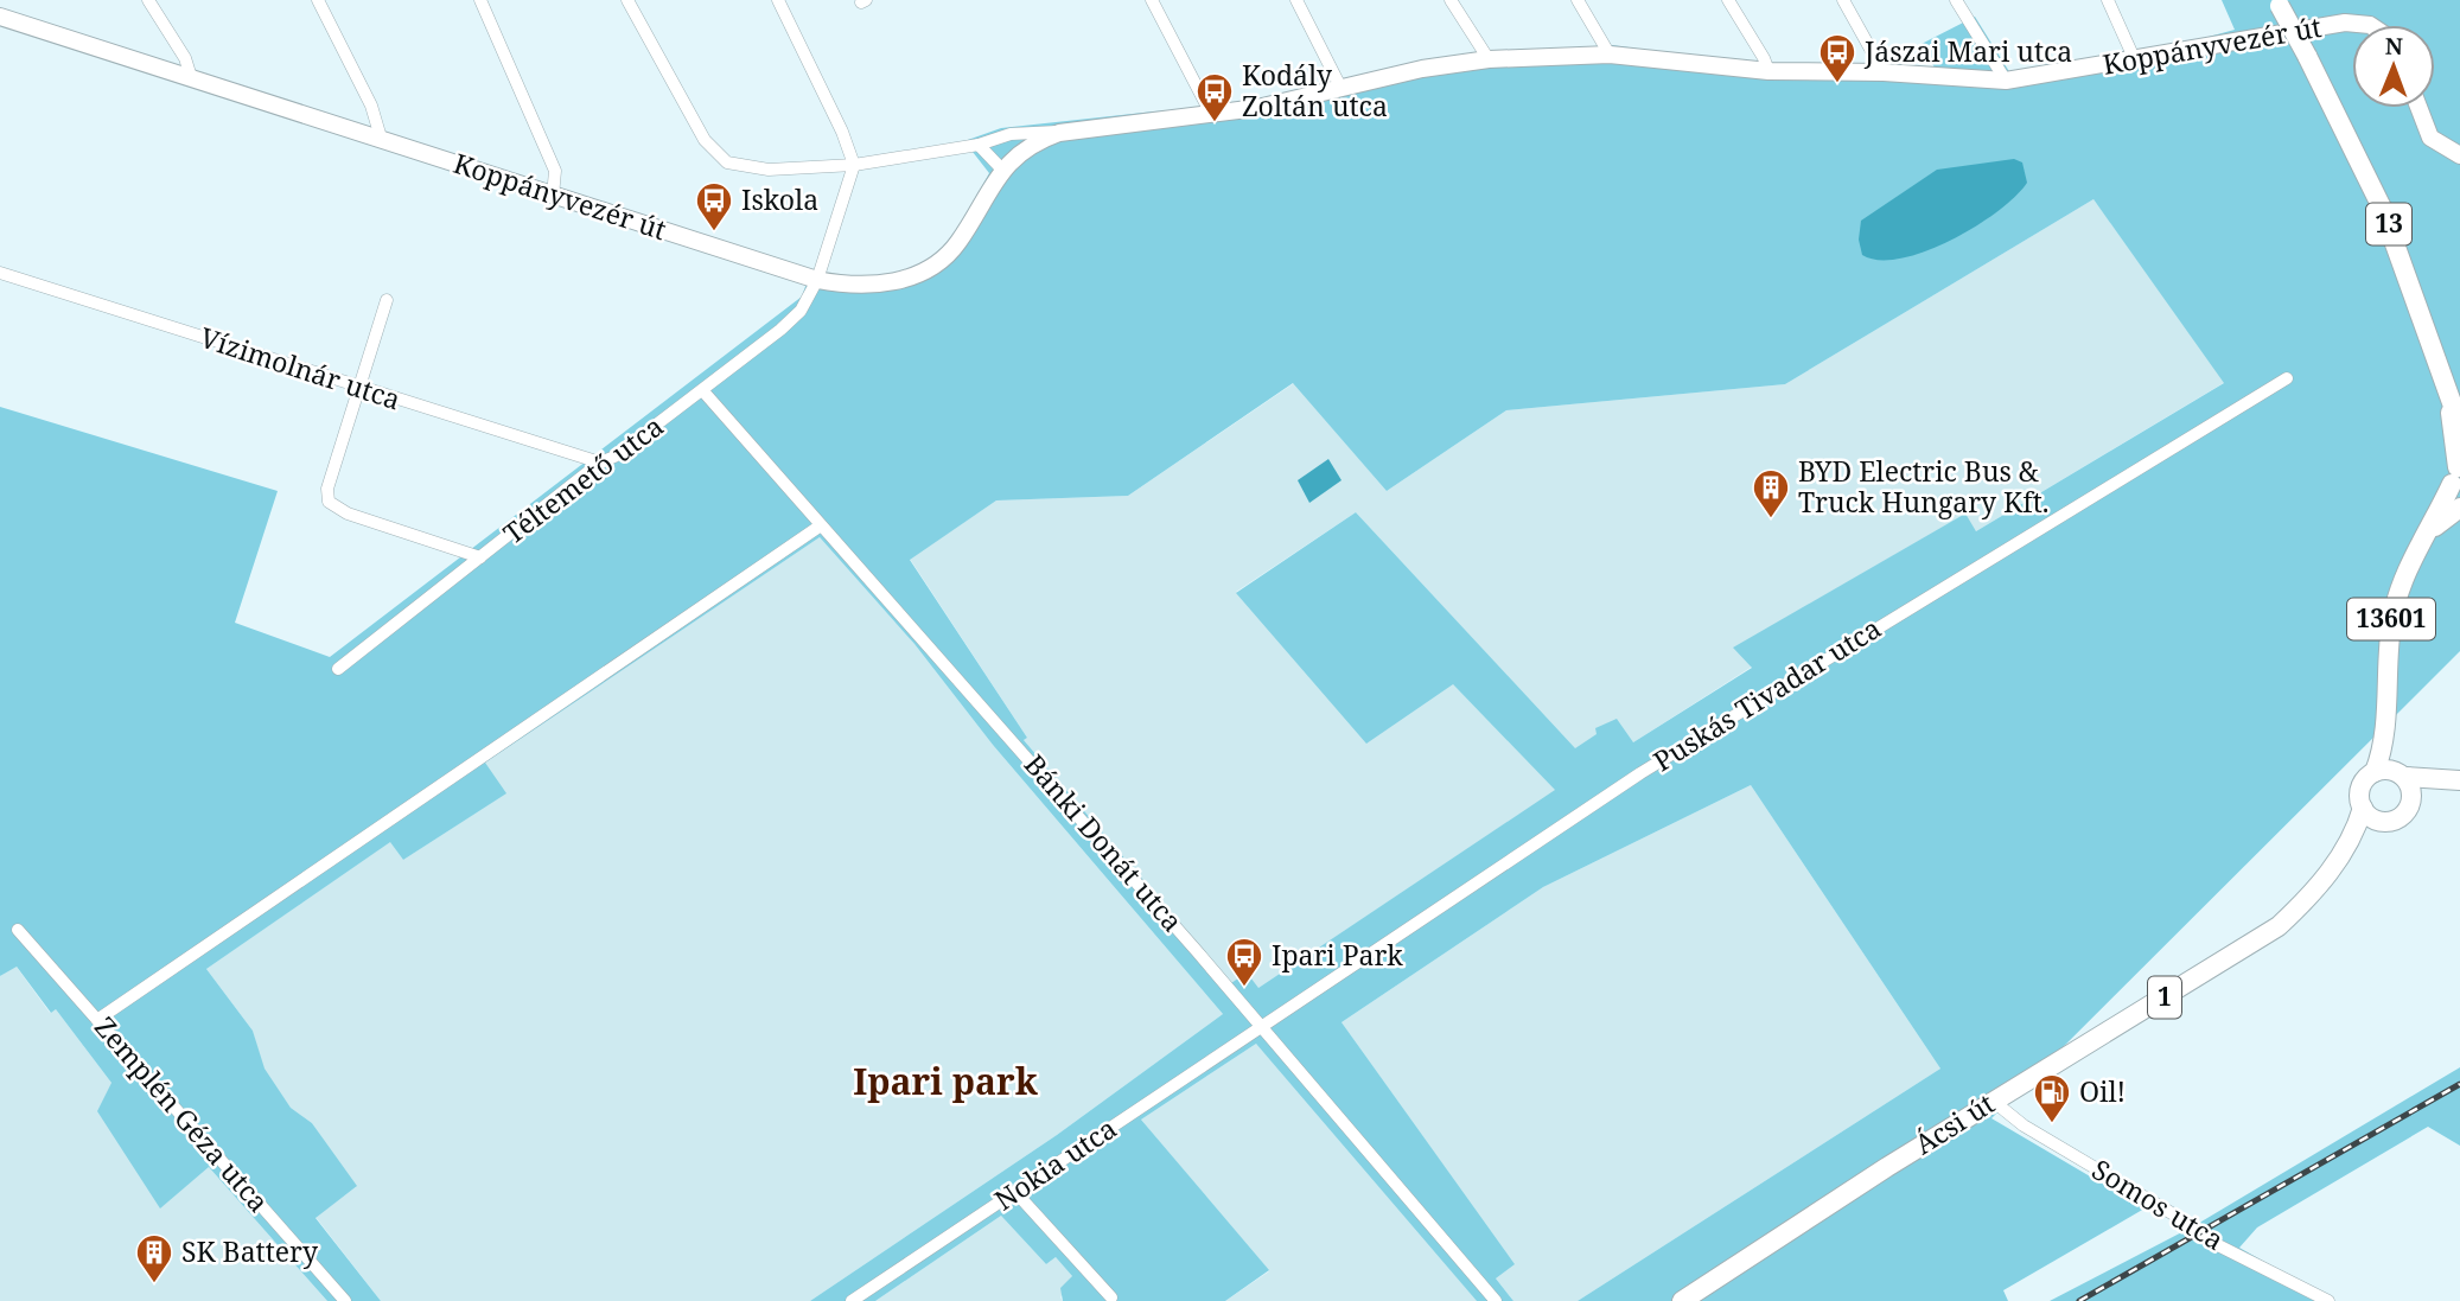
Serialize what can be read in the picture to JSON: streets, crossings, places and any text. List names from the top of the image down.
{
  "streets": {
    "main road": [
      "13",
      "13601",
      "1",
      "Ácsi út"
    ],
    "street": [
      "Koppányvezér út",
      "Vízimolnár utca",
      "Téltemető utca",
      "Puskás Tivadar utca",
      "Bánki Donát utca",
      "Zemplén Géza utca",
      "Nokia utca",
      "Somos utca"
    ]
  },
  "crossings": [
    ["Koppányvezér út", "Téltemető utca"],
    ["13", "13601"],
    ["Vízimolnár utca", "Téltemető utca"],
    ["Téltemető utca", "Bánki Donát utca"],
    ["13601", "1"],
    ["13601", "Ácsi út"],
    ["Puskás Tivadar utca", "Bánki Donát utca"],
    ["Puskás Tivadar utca", "Nokia utca"],
    ["Bánki Donát utca", "Nokia utca"],
    ["1", "Ácsi út"],
    ["Ácsi út", "Somos utca"]
  ],
  "districts": ["Ipari park"],
  "places": {
    "bus stop": [
      "Jászai Mari utca",
      "Kodály Zoltán utca",
      "Iskola",
      "Ipari Park"
    ],
    "building": ["BYD Electric Bus & Truck Hungary Kft.", "SK Battery"],
    "fuel station": ["Oil!"]
  },
  "north": "top"
}
